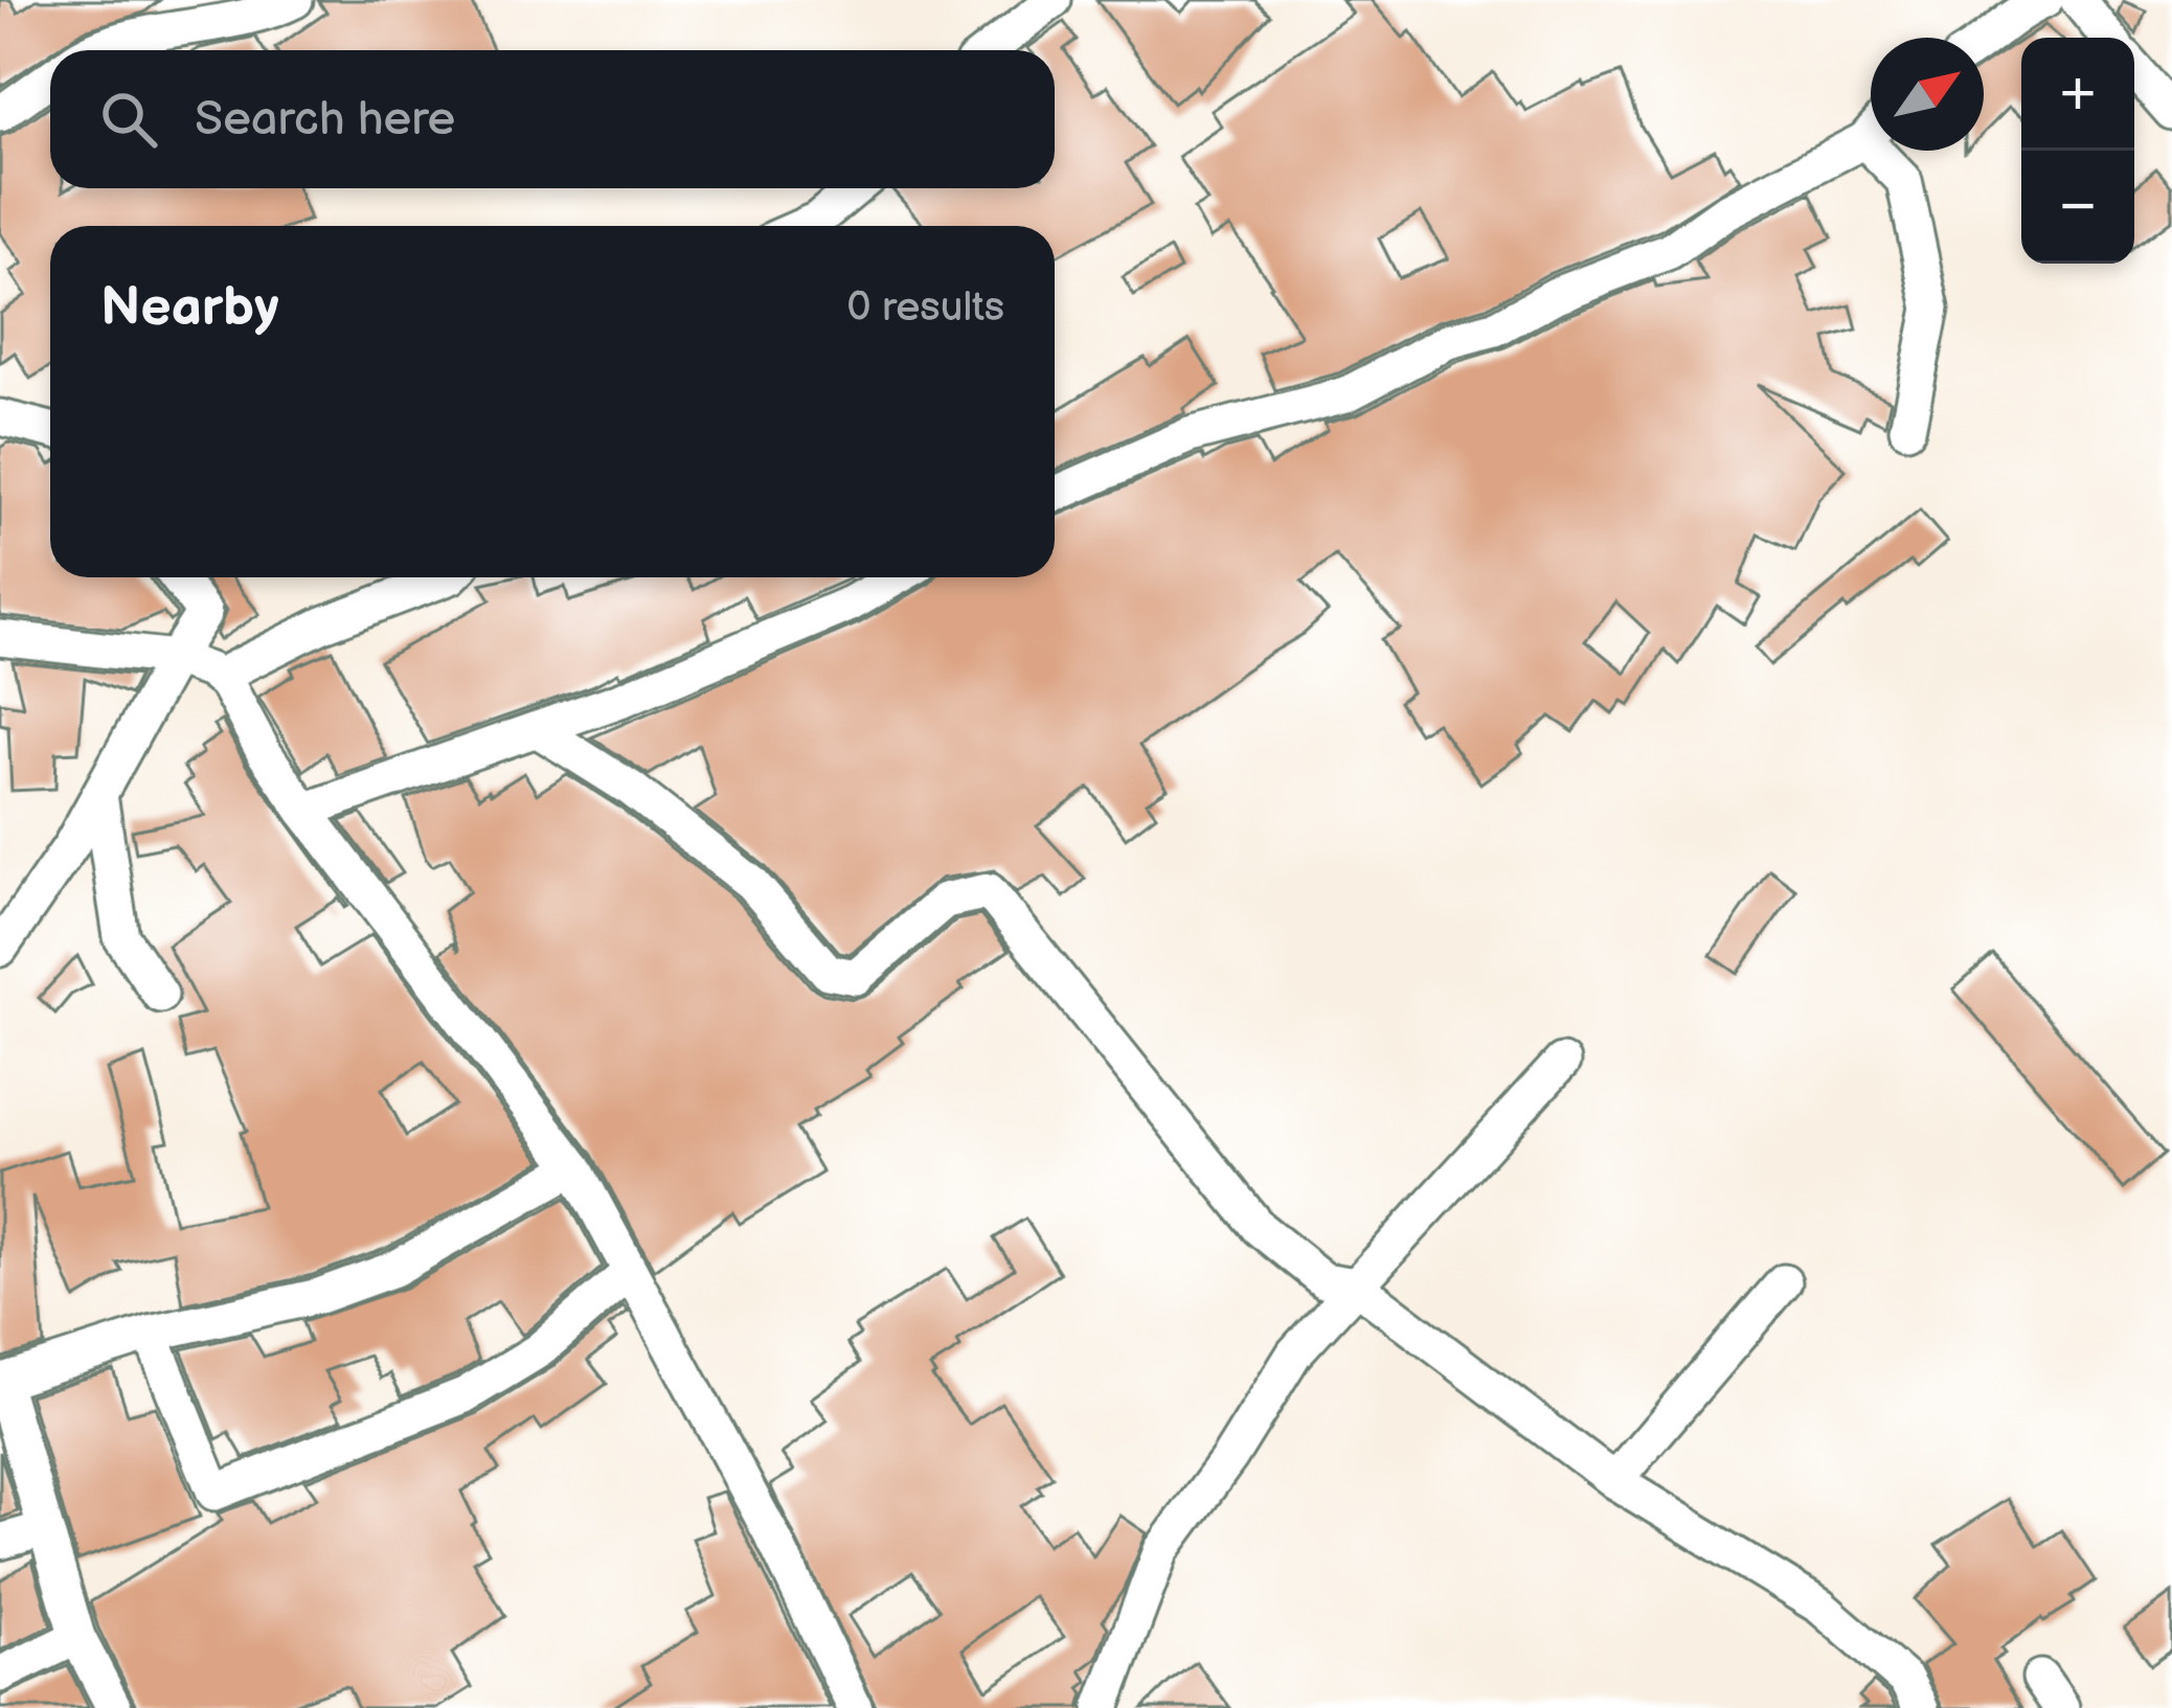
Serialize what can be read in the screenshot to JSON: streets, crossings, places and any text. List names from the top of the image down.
{
  "north": "top right",
  "page": {
    "map_buttons": ["+", "−"],
    "search": "Search here",
    "heading": ["Nearby", "0 results"]
  }
}
